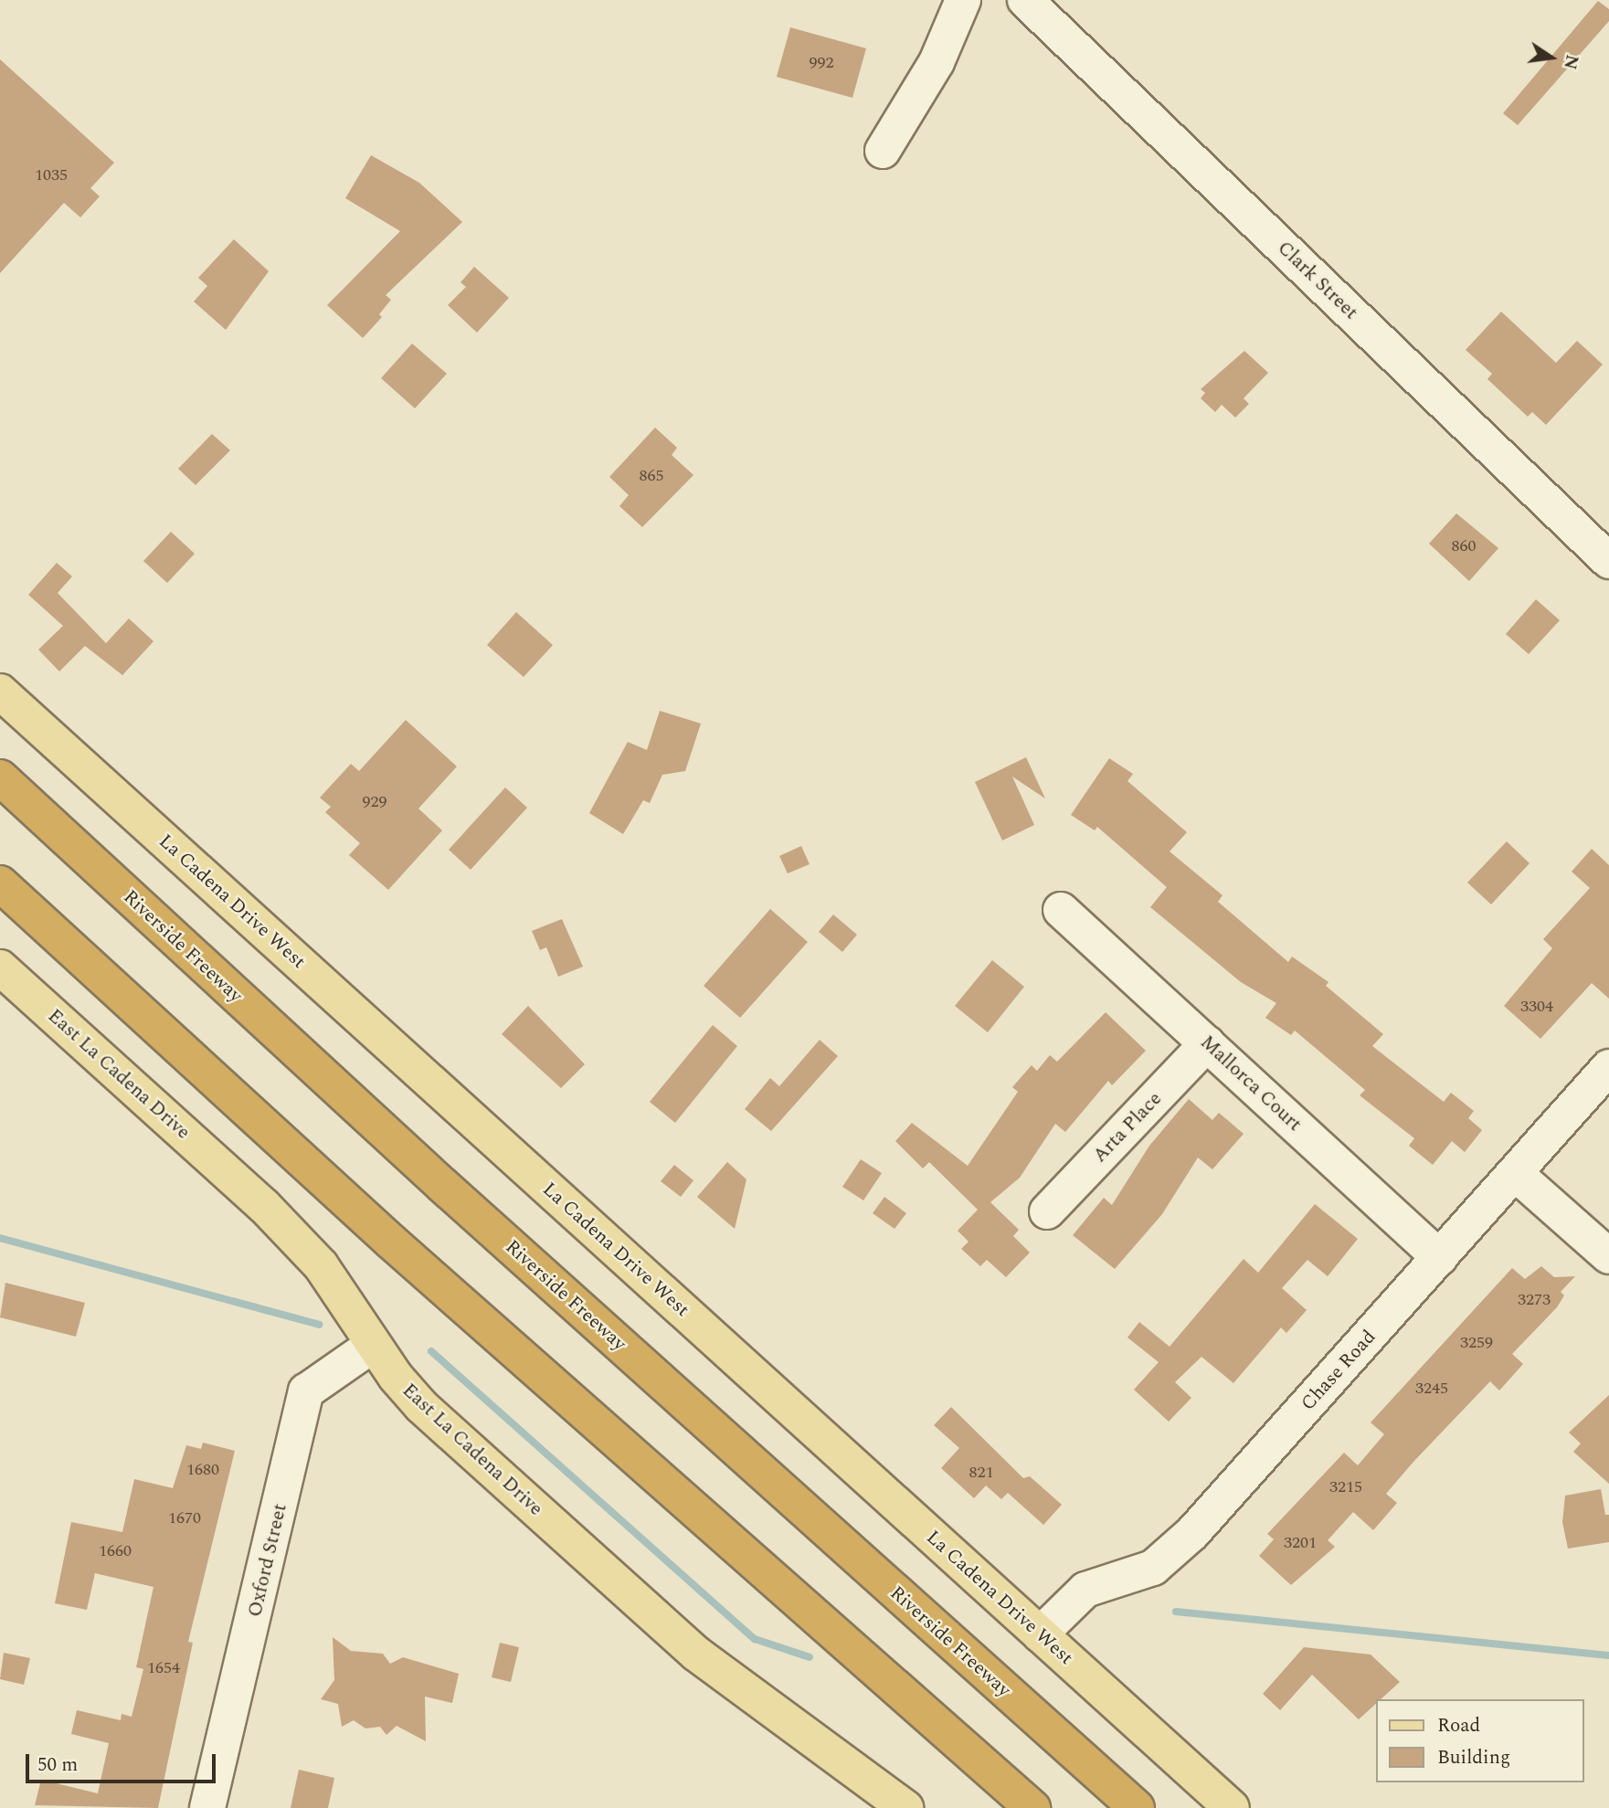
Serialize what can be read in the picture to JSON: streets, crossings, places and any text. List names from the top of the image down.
{
  "streets": {
    "highway": ["Riverside Freeway"],
    "main road": ["La Cadena Drive West", "East La Cadena Drive"],
    "street": [
      "Clark Street",
      "Mallorca Court",
      "Arta Place",
      "Chase Road",
      "Oxford Street"
    ]
  },
  "crossings": [
    ["La Cadena Drive West", "Chase Road"],
    ["East La Cadena Drive", "Oxford Street"],
    ["Mallorca Court", "Arta Place"],
    ["Mallorca Court", "Chase Road"]
  ],
  "house_numbers": [
    "992",
    "1035",
    "865",
    "860",
    "929",
    "3304",
    "3273",
    "3259",
    "3245",
    "1680",
    "821",
    "3215",
    "1670",
    "3201",
    "1660",
    "1654"
  ],
  "legend": ["Road", "Building"],
  "scale_bar": "50 m",
  "north": "right"
}
